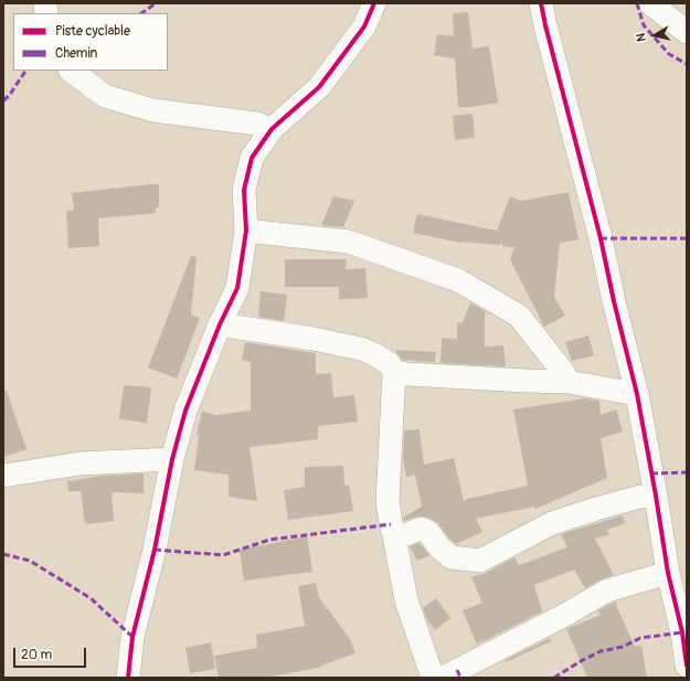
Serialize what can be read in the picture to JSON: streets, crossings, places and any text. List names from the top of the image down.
{
  "legend": ["Piste cyclable", "Chemin"],
  "scale_bar": "20 m",
  "north": "left"
}
